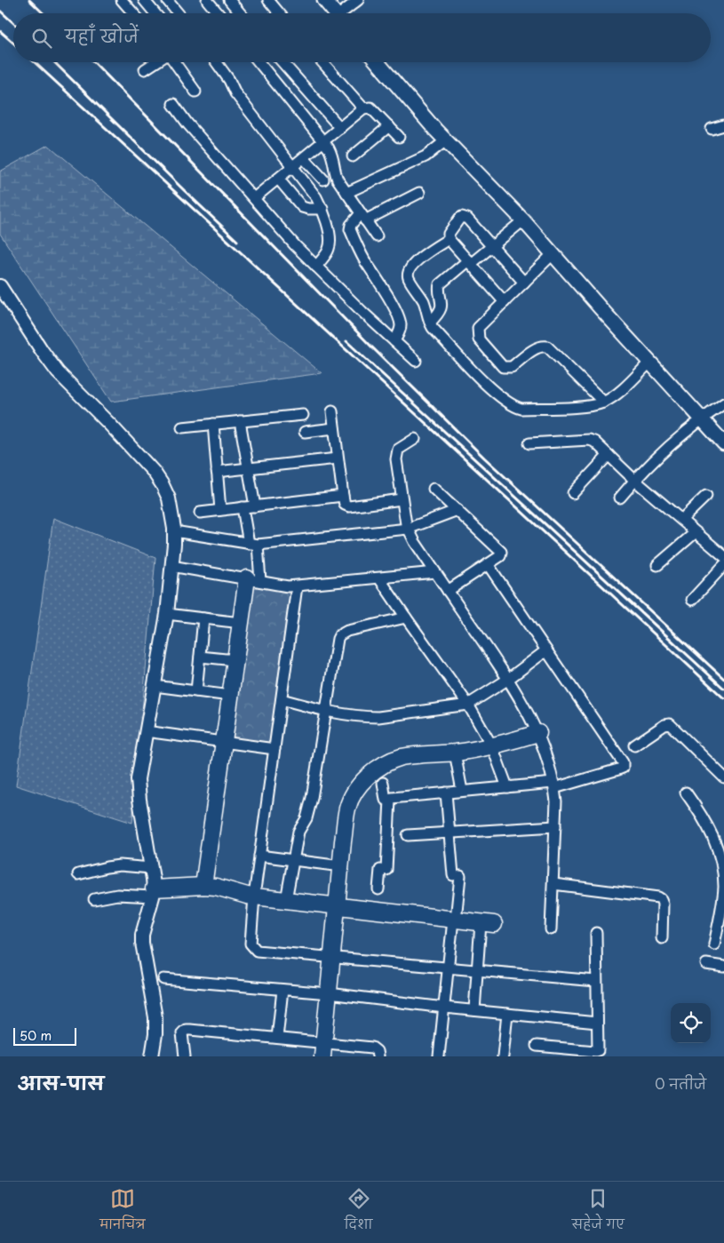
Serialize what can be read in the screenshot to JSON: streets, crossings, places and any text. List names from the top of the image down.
{
  "scale_bar": "50 m",
  "page": {
    "search": "यहाँ खोजें",
    "scale": "50 m",
    "heading": ["आस-पास", "0 नतीजे"],
    "nav": ["मानचित्र", "दिशा", "सहेजे गए"]
  }
}
